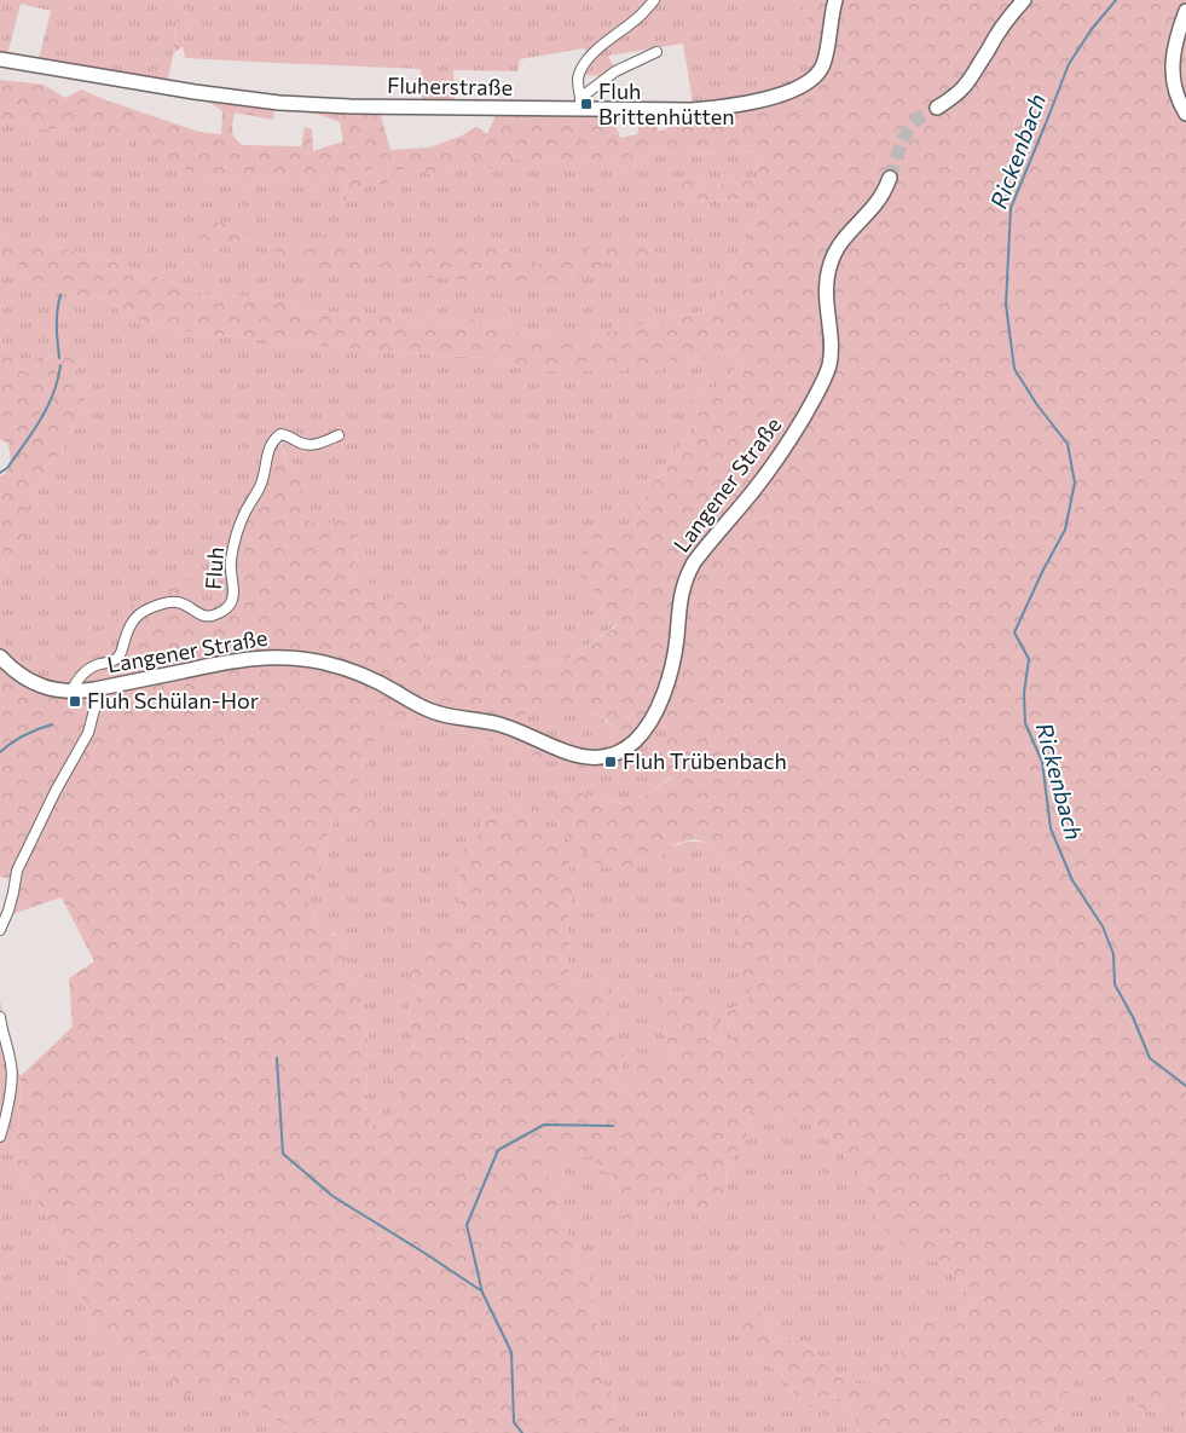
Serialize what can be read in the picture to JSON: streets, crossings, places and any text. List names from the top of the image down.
{
  "streets": {
    "main road": ["Fluherstraße", "Langener Straße"],
    "street": ["Fluh"]
  },
  "crossings": [
    ["Langener Straße", "Fluh"]
  ],
  "water": ["Rickenbach"],
  "places": {
    "transit": ["Fluh Brittenhütten", "Fluh Schülan-Hor", "Fluh Trübenbach"]
  }
}
